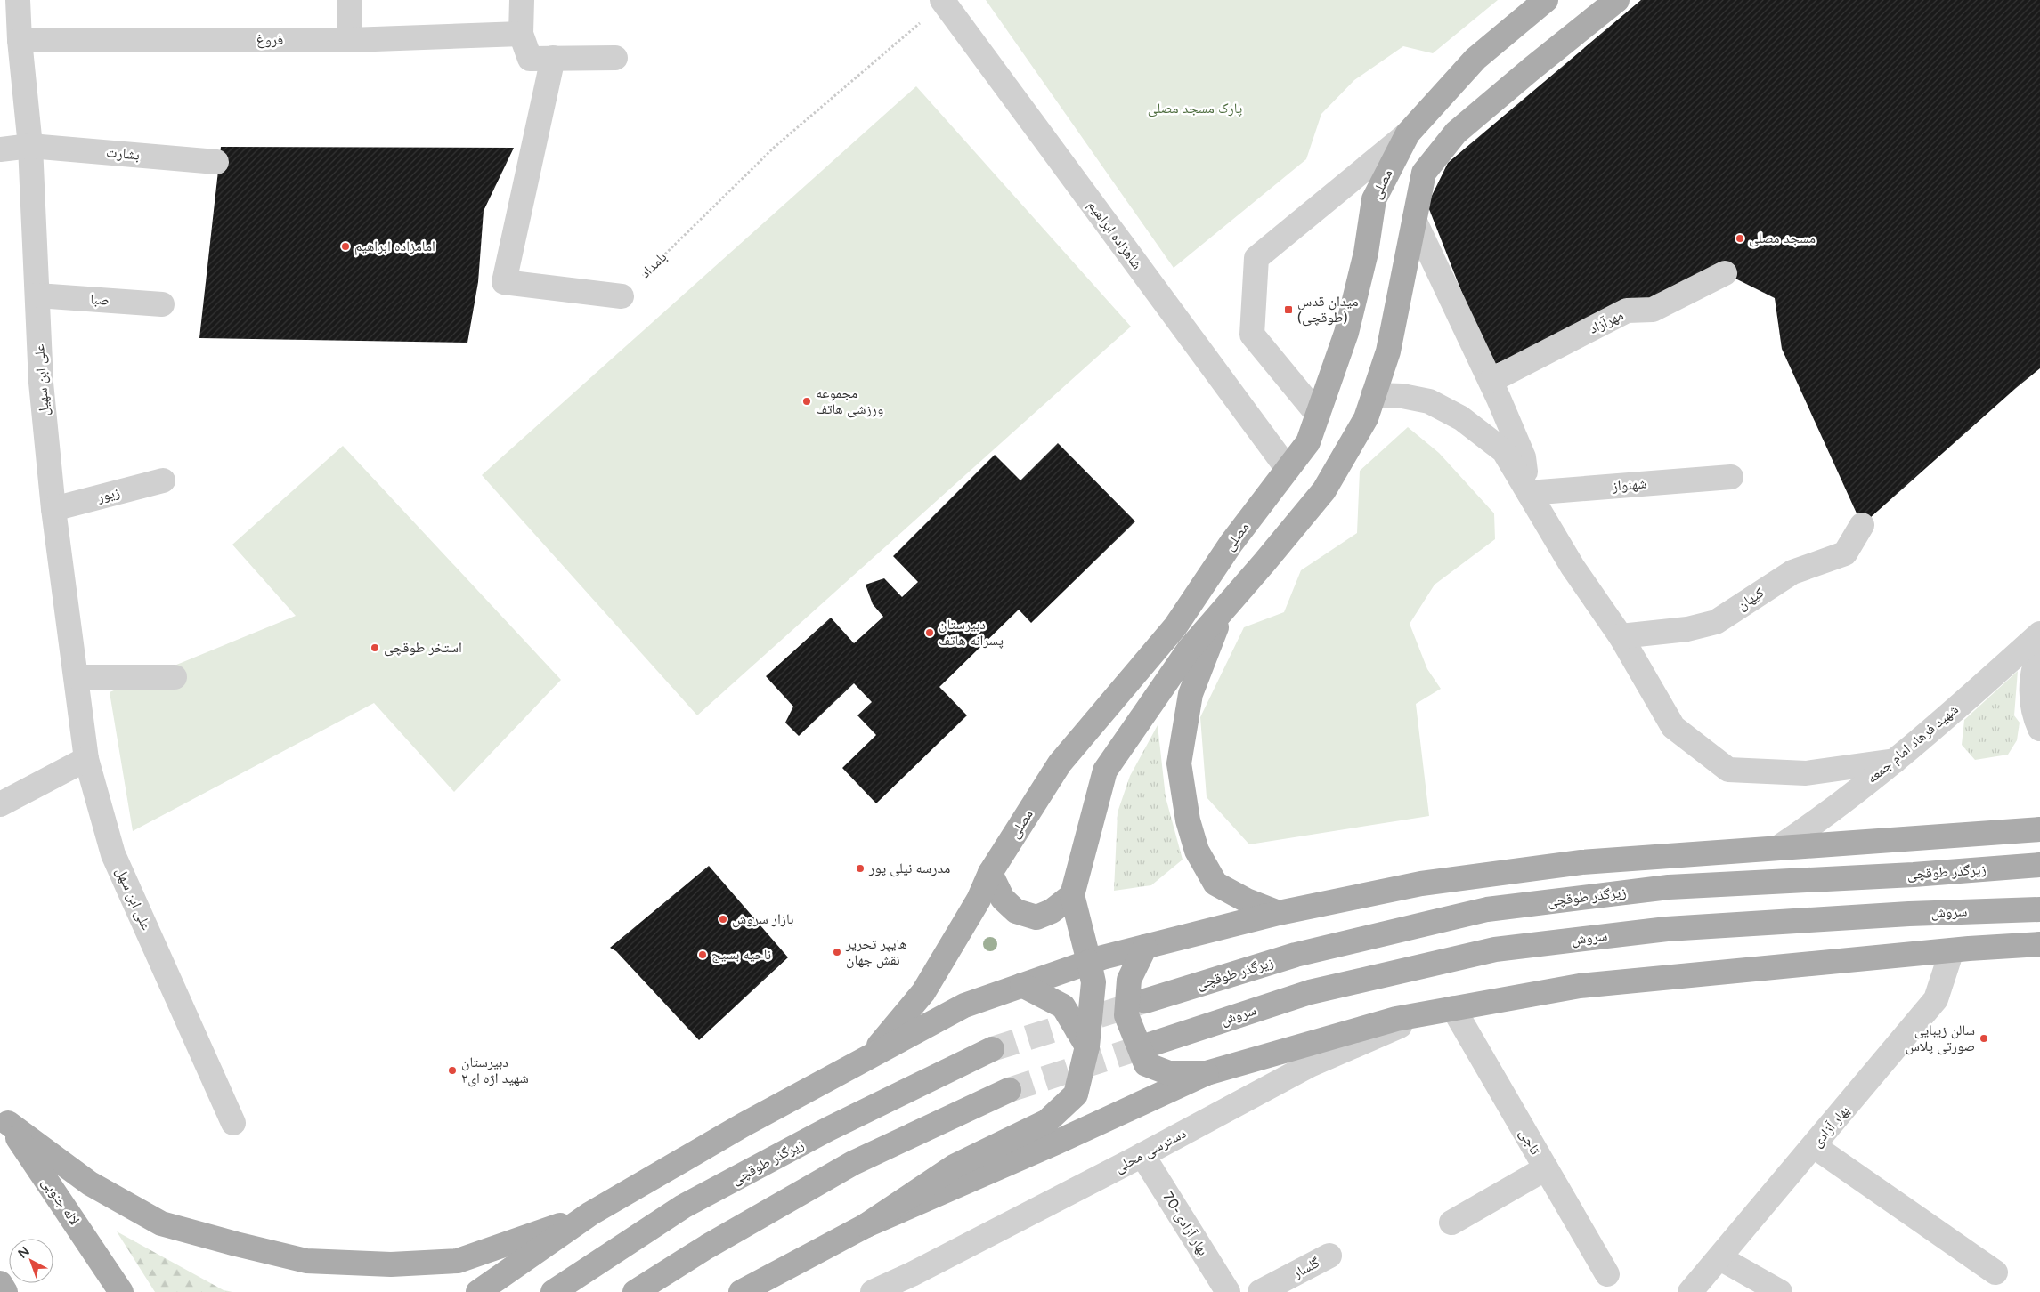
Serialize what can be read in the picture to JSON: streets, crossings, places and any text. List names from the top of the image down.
{
  "streets": {
    "main road": [
      "مصلی",
      "زیرگذر طوقچی",
      "سروش",
      "لاله جنوبی"
    ],
    "street": [
      "فروغ",
      "بشارت",
      "شاهزاده ابراهیم",
      "صبا",
      "مهرآزاد",
      "علی ابن سهیل",
      "شهنواز",
      "زیور",
      "کیهان",
      "شهید فرهاد امام جمعه",
      "علی ابن سهل",
      "بهار آزادی",
      "تاجی",
      "دسترسی محلی",
      "70-بهار آزادی",
      "گلسار"
    ],
    "path": ["بامداد"]
  },
  "crossings": [
    ["فروغ", "علی ابن سهیل"],
    ["بشارت", "علی ابن سهیل"],
    ["مصلی", "شاهزاده ابراهیم"],
    ["شاهزاده ابراهیم", "بامداد"],
    ["صبا", "علی ابن سهیل"],
    ["علی ابن سهیل", "زیور"],
    ["علی ابن سهیل", "علی ابن سهل"],
    ["تاجی", "دسترسی محلی"],
    ["دسترسی محلی", "70-بهار آزادی"]
  ],
  "parks": ["پارک مسجد مصلی"],
  "places": {
    "other": [
      "مسجد مصلی",
      "امامزاده ابراهیم",
      "مجموعه ورزشی هاتف",
      "دبیرستان پسرانه هاتف",
      "استخر طوقچی",
      "مدرسه نیلی پور",
      "بازار سروش",
      "هایپر تحریر نقش جهان",
      "ناحیه بسیج",
      "سالن زیبایی صورتی پلاس",
      "دبیرستان شهید اژه ای۲"
    ],
    "transit": ["میدان قدس (طوقچی)"]
  },
  "north": "top left"
}
